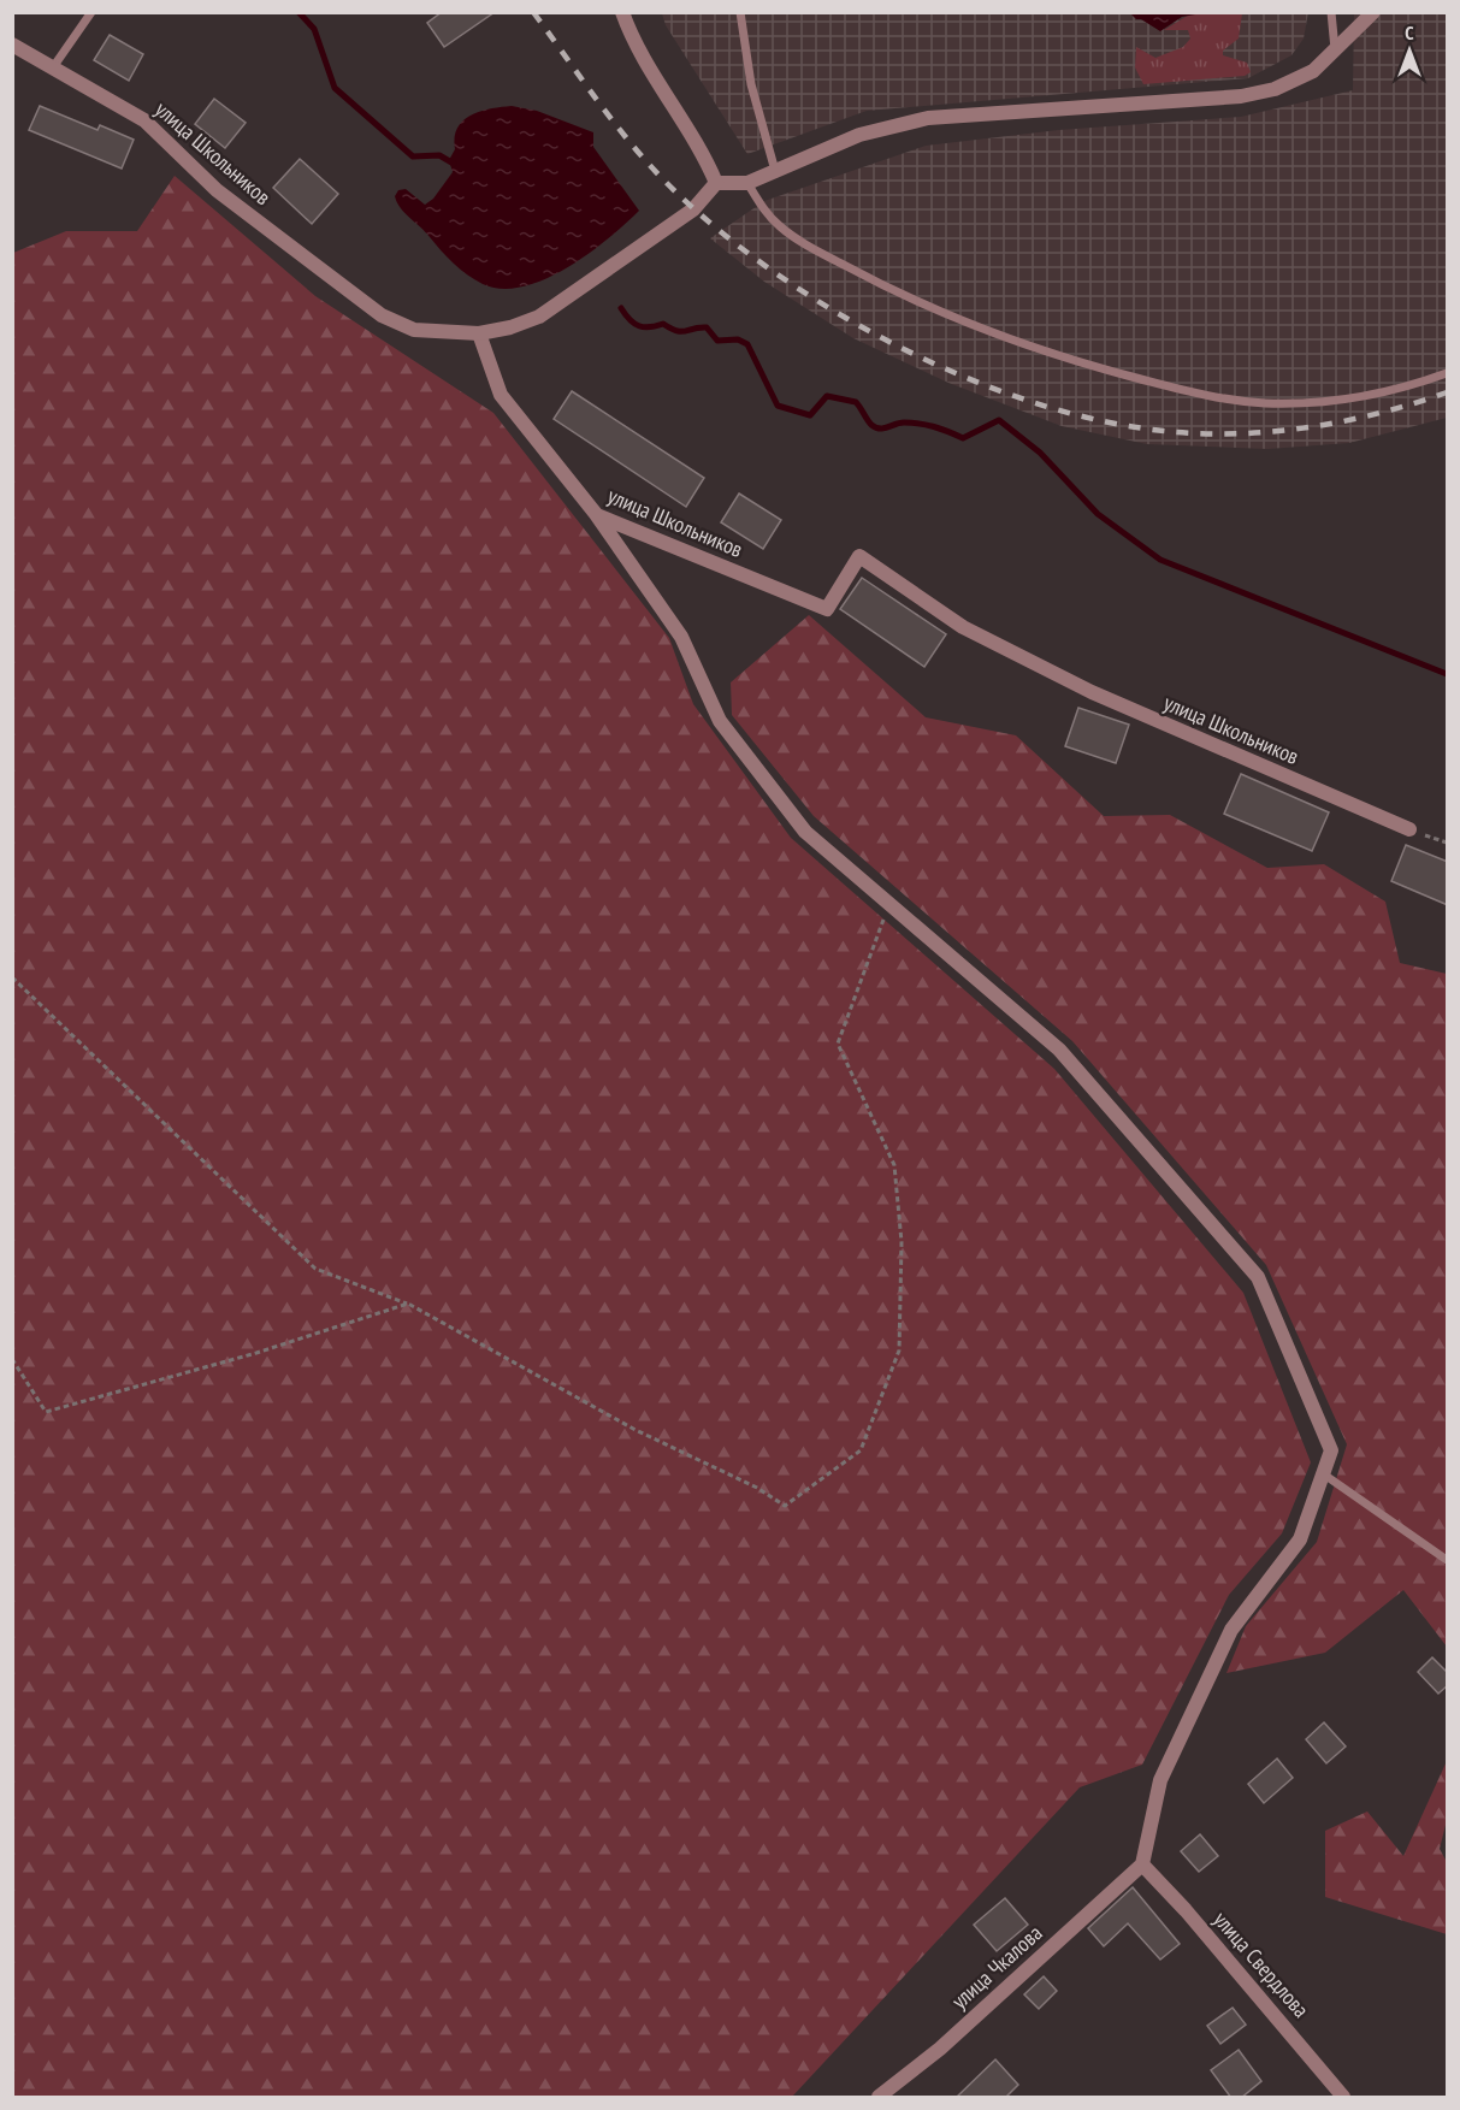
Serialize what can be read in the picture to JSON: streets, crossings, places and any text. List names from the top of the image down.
{
  "streets": {
    "street": ["улица Школьников", "улица Свердлова", "улица Чкалова"]
  },
  "crossings": [
    ["улица Свердлова", "улица Чкалова"]
  ],
  "north": "top"
}
